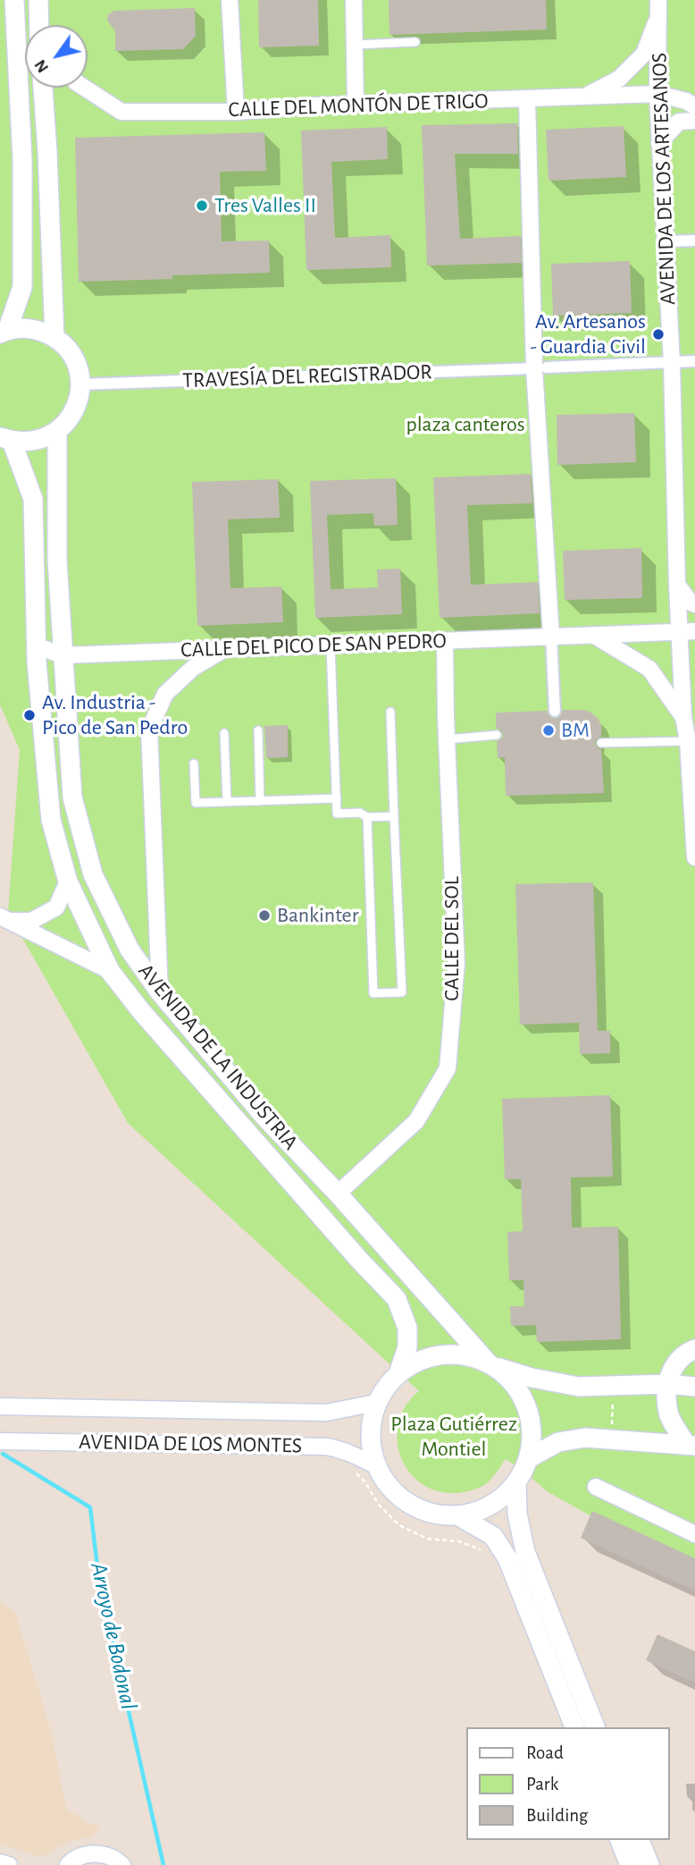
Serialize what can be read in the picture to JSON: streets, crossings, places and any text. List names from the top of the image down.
{
  "streets": {
    "street": [
      "CALLE DEL MONTÓN DE TRIGO",
      "AVENIDA DE LOS ARTESANOS",
      "TRAVESÍA DEL REGISTRADOR",
      "CALLE DEL PICO DE SAN PEDRO",
      "CALLE DEL SOL",
      "AVENIDA DE LA INDUSTRIA",
      "AVENIDA DE LOS MONTES"
    ]
  },
  "crossings": [
    ["CALLE DEL MONTÓN DE TRIGO", "AVENIDA DE LOS ARTESANOS"],
    ["AVENIDA DE LOS ARTESANOS", "TRAVESÍA DEL REGISTRADOR"],
    ["AVENIDA DE LOS ARTESANOS", "CALLE DEL PICO DE SAN PEDRO"],
    ["CALLE DEL PICO DE SAN PEDRO", "CALLE DEL SOL"],
    ["CALLE DEL PICO DE SAN PEDRO", "AVENIDA DE LA INDUSTRIA"],
    ["CALLE DEL SOL", "AVENIDA DE LA INDUSTRIA"],
    ["AVENIDA DE LA INDUSTRIA", "AVENIDA DE LOS MONTES"]
  ],
  "water": ["Arroyo de Bodonal"],
  "parks": ["plaza canteros", "Plaza Gutiérrez Montiel"],
  "places": [
    "Tres Valles II",
    "Av. Artesanos - Guardia Civil",
    "Av. Industria - Pico de San Pedro",
    "BM",
    "Bankinter"
  ],
  "legend": ["Road", "Park", "Building"],
  "north": "bottom left"
}
